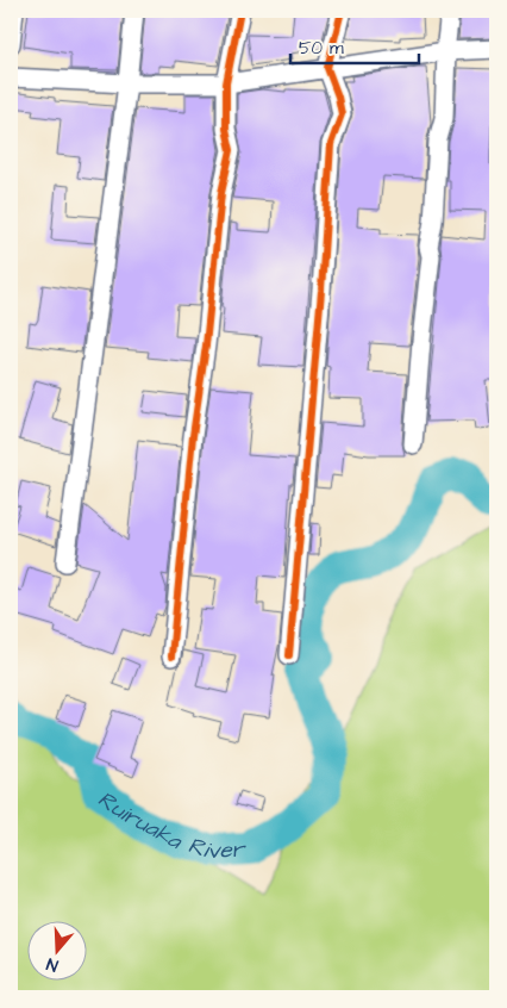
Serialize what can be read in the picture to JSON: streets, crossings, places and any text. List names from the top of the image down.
{
  "water": ["Ruiruaka River"],
  "scale_bar": "50 m",
  "north": "bottom"
}
